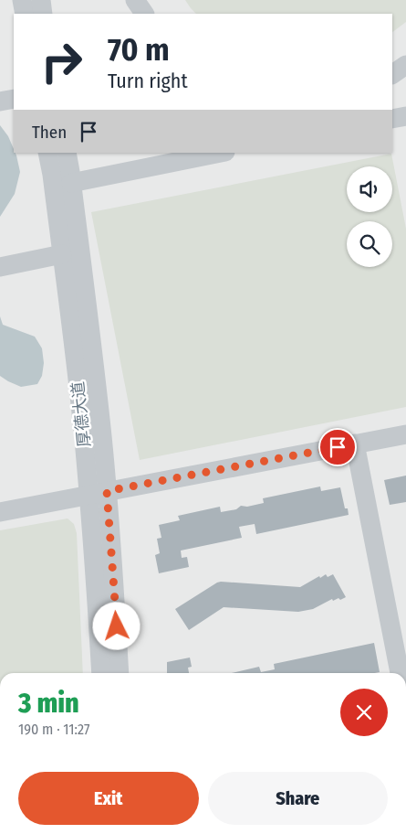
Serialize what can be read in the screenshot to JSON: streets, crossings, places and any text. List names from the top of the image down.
{
  "streets": {
    "lane": ["厚德大道"]
  },
  "page": {
    "turn": ["70 m", "Turn right"],
    "then": "Then",
    "heading": ["3 min", "190 m · 11:27"],
    "buttons": ["Exit", "Share"]
  }
}
